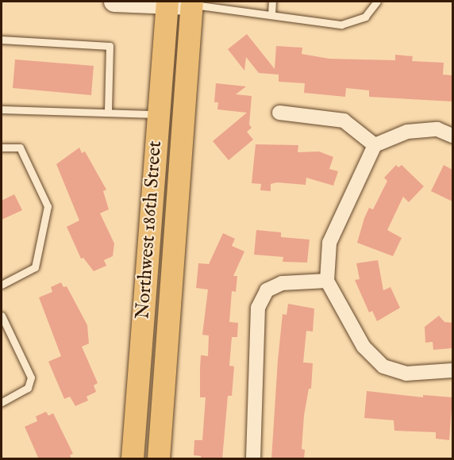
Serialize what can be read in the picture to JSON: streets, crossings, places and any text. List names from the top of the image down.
{
  "streets": {
    "main road": ["Northwest 186th Street"]
  }
}
